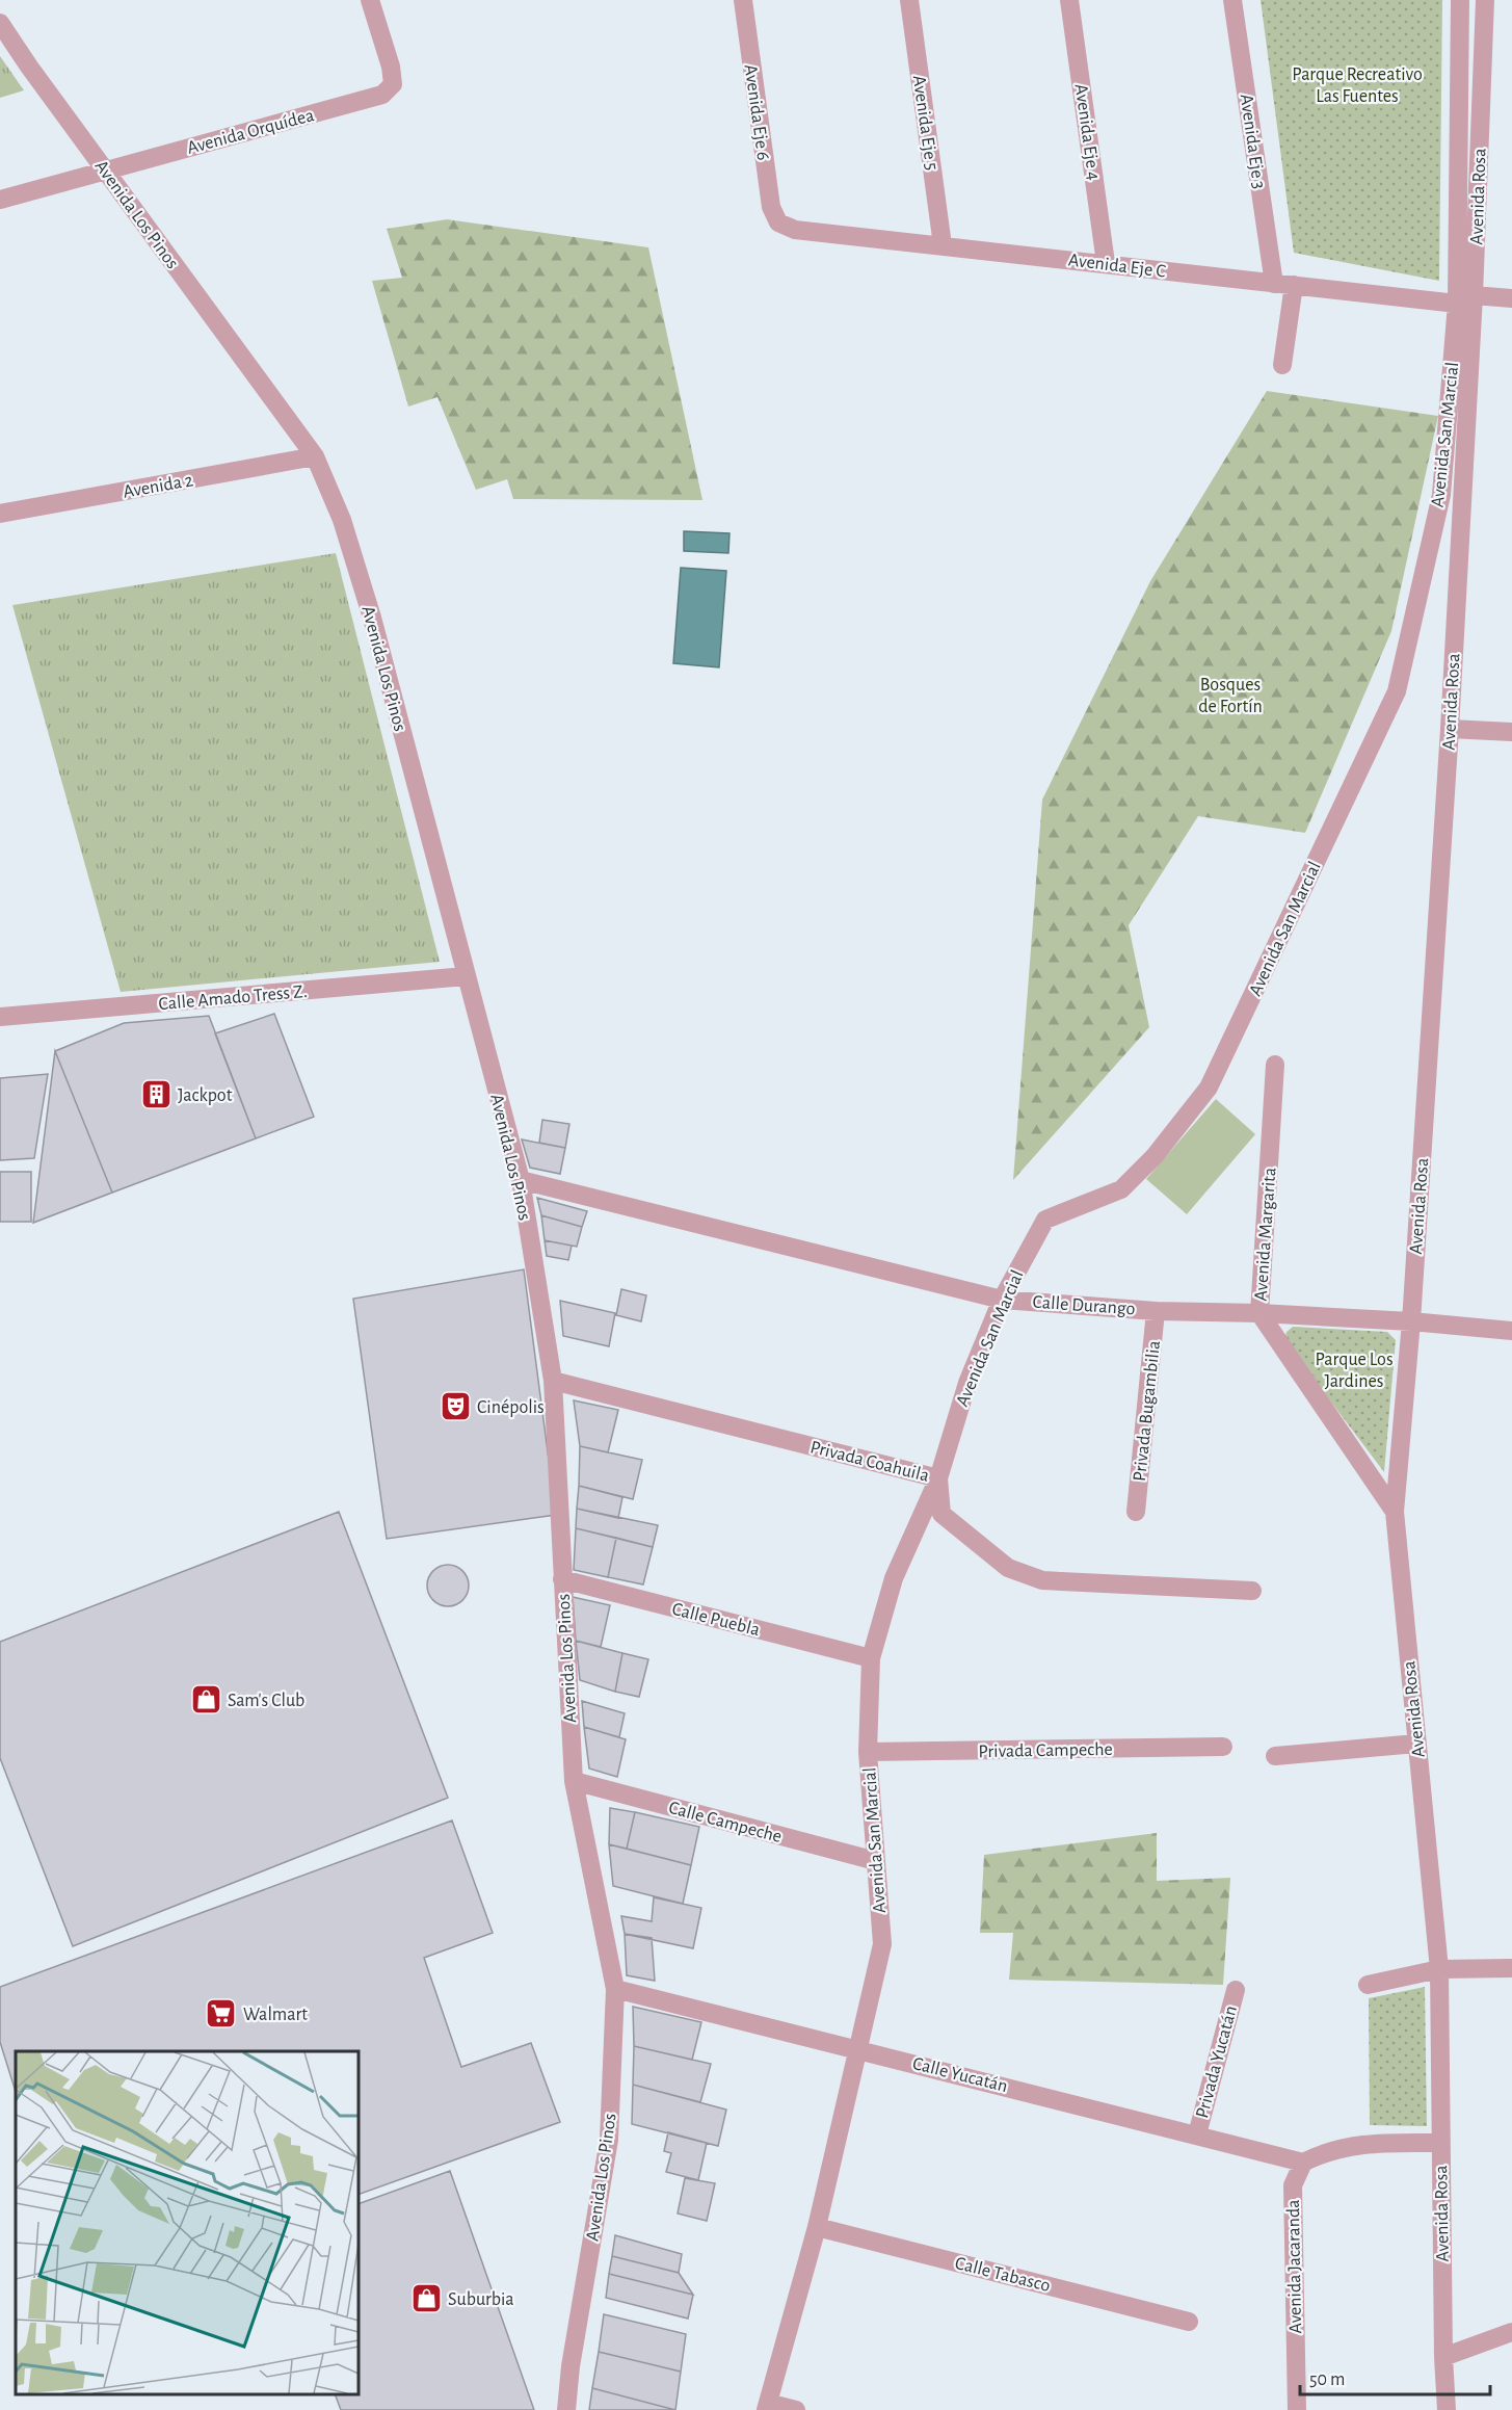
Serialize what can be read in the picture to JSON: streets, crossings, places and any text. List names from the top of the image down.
{
  "streets": {
    "street": [
      "Avenida Eje 6",
      "Avenida Eje 5",
      "Avenida Orquídea",
      "Avenida Eje 4",
      "Avenida Eje 3",
      "Avenida Rosa",
      "Avenida Los Pinos",
      "Avenida Eje C",
      "Avenida San Marcial",
      "Avenida 2",
      "Calle Amado Tress Z.",
      "Avenida Margarita",
      "Calle Durango",
      "Privada Bugambilia",
      "Privada Coahuila",
      "Calle Puebla",
      "Privada Campeche",
      "Calle Campeche",
      "Privada Yucatán",
      "Calle Yucatán",
      "Avenida Jacaranda",
      "Calle Tabasco"
    ]
  },
  "crossings": [
    ["Avenida Eje 6", "Avenida Eje C"],
    ["Avenida Eje 5", "Avenida Eje C"],
    ["Avenida Orquídea", "Avenida Los Pinos"],
    ["Avenida Eje 4", "Avenida Eje C"],
    ["Avenida Eje 3", "Avenida Eje C"],
    ["Avenida Rosa", "Avenida Eje C"],
    ["Avenida Rosa", "Avenida San Marcial"],
    ["Avenida Rosa", "Avenida Margarita"],
    ["Avenida Rosa", "Calle Durango"],
    ["Avenida Los Pinos", "Avenida 2"],
    ["Avenida Los Pinos", "Calle Amado Tress Z."],
    ["Avenida Los Pinos", "Calle Durango"],
    ["Avenida Los Pinos", "Privada Coahuila"],
    ["Avenida Los Pinos", "Calle Puebla"],
    ["Avenida Los Pinos", "Calle Campeche"],
    ["Avenida Los Pinos", "Calle Yucatán"],
    ["Avenida Eje C", "Avenida San Marcial"],
    ["Avenida San Marcial", "Calle Durango"],
    ["Avenida San Marcial", "Privada Coahuila"],
    ["Avenida San Marcial", "Calle Puebla"],
    ["Avenida San Marcial", "Privada Campeche"],
    ["Avenida San Marcial", "Calle Campeche"],
    ["Avenida San Marcial", "Calle Yucatán"],
    ["Avenida San Marcial", "Calle Tabasco"],
    ["Avenida Margarita", "Calle Durango"],
    ["Calle Durango", "Privada Bugambilia"],
    ["Privada Yucatán", "Calle Yucatán"],
    ["Calle Yucatán", "Avenida Jacaranda"]
  ],
  "parks": ["Parque Recreativo Las Fuentes", "Bosques de Fortín", "Parque Los Jardines"],
  "places": {
    "building": ["Jackpot"],
    "theatre": ["Cinépolis"],
    "shop": ["Sam's Club", "Suburbia"],
    "supermarket": ["Walmart"]
  },
  "scale_bar": "50 m"
}
